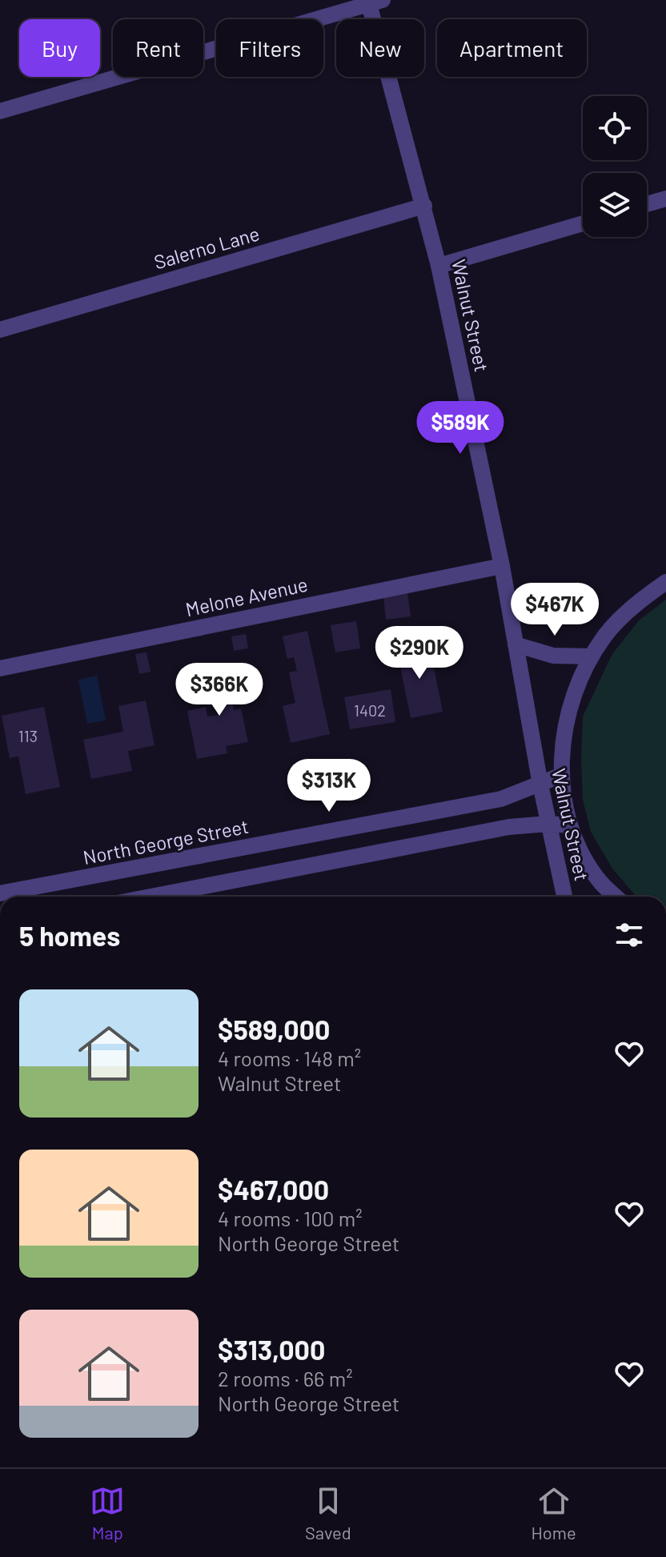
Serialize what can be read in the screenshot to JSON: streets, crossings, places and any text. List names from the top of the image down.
{
  "streets": {
    "street": [
      "Salerno Lane",
      "Walnut Street",
      "Melone Avenue",
      "North George Street"
    ]
  },
  "crossings": [
    ["Salerno Lane", "Walnut Street"],
    ["Walnut Street", "Melone Avenue"],
    ["Walnut Street", "North George Street"]
  ],
  "house_numbers": ["1402", "113"],
  "page": {
    "chip": [
      "Buy",
      "Rent",
      "Filters",
      "New",
      "Apartment"
    ],
    "price": [
      "$589K",
      "$467K",
      "$290K",
      "$366K",
      "$313K"
    ],
    "heading": "5 homes",
    "list": [
      {
        "name": "$589,000",
        "note": "4 rooms · 148 m² · Walnut Street"
      },
      {
        "name": "$467,000",
        "note": "4 rooms · 100 m² · North George Street"
      },
      {
        "name": "$313,000",
        "note": "2 rooms · 66 m² · North George Street"
      }
    ],
    "tabs": ["Map", "Saved", "Home"]
  }
}
